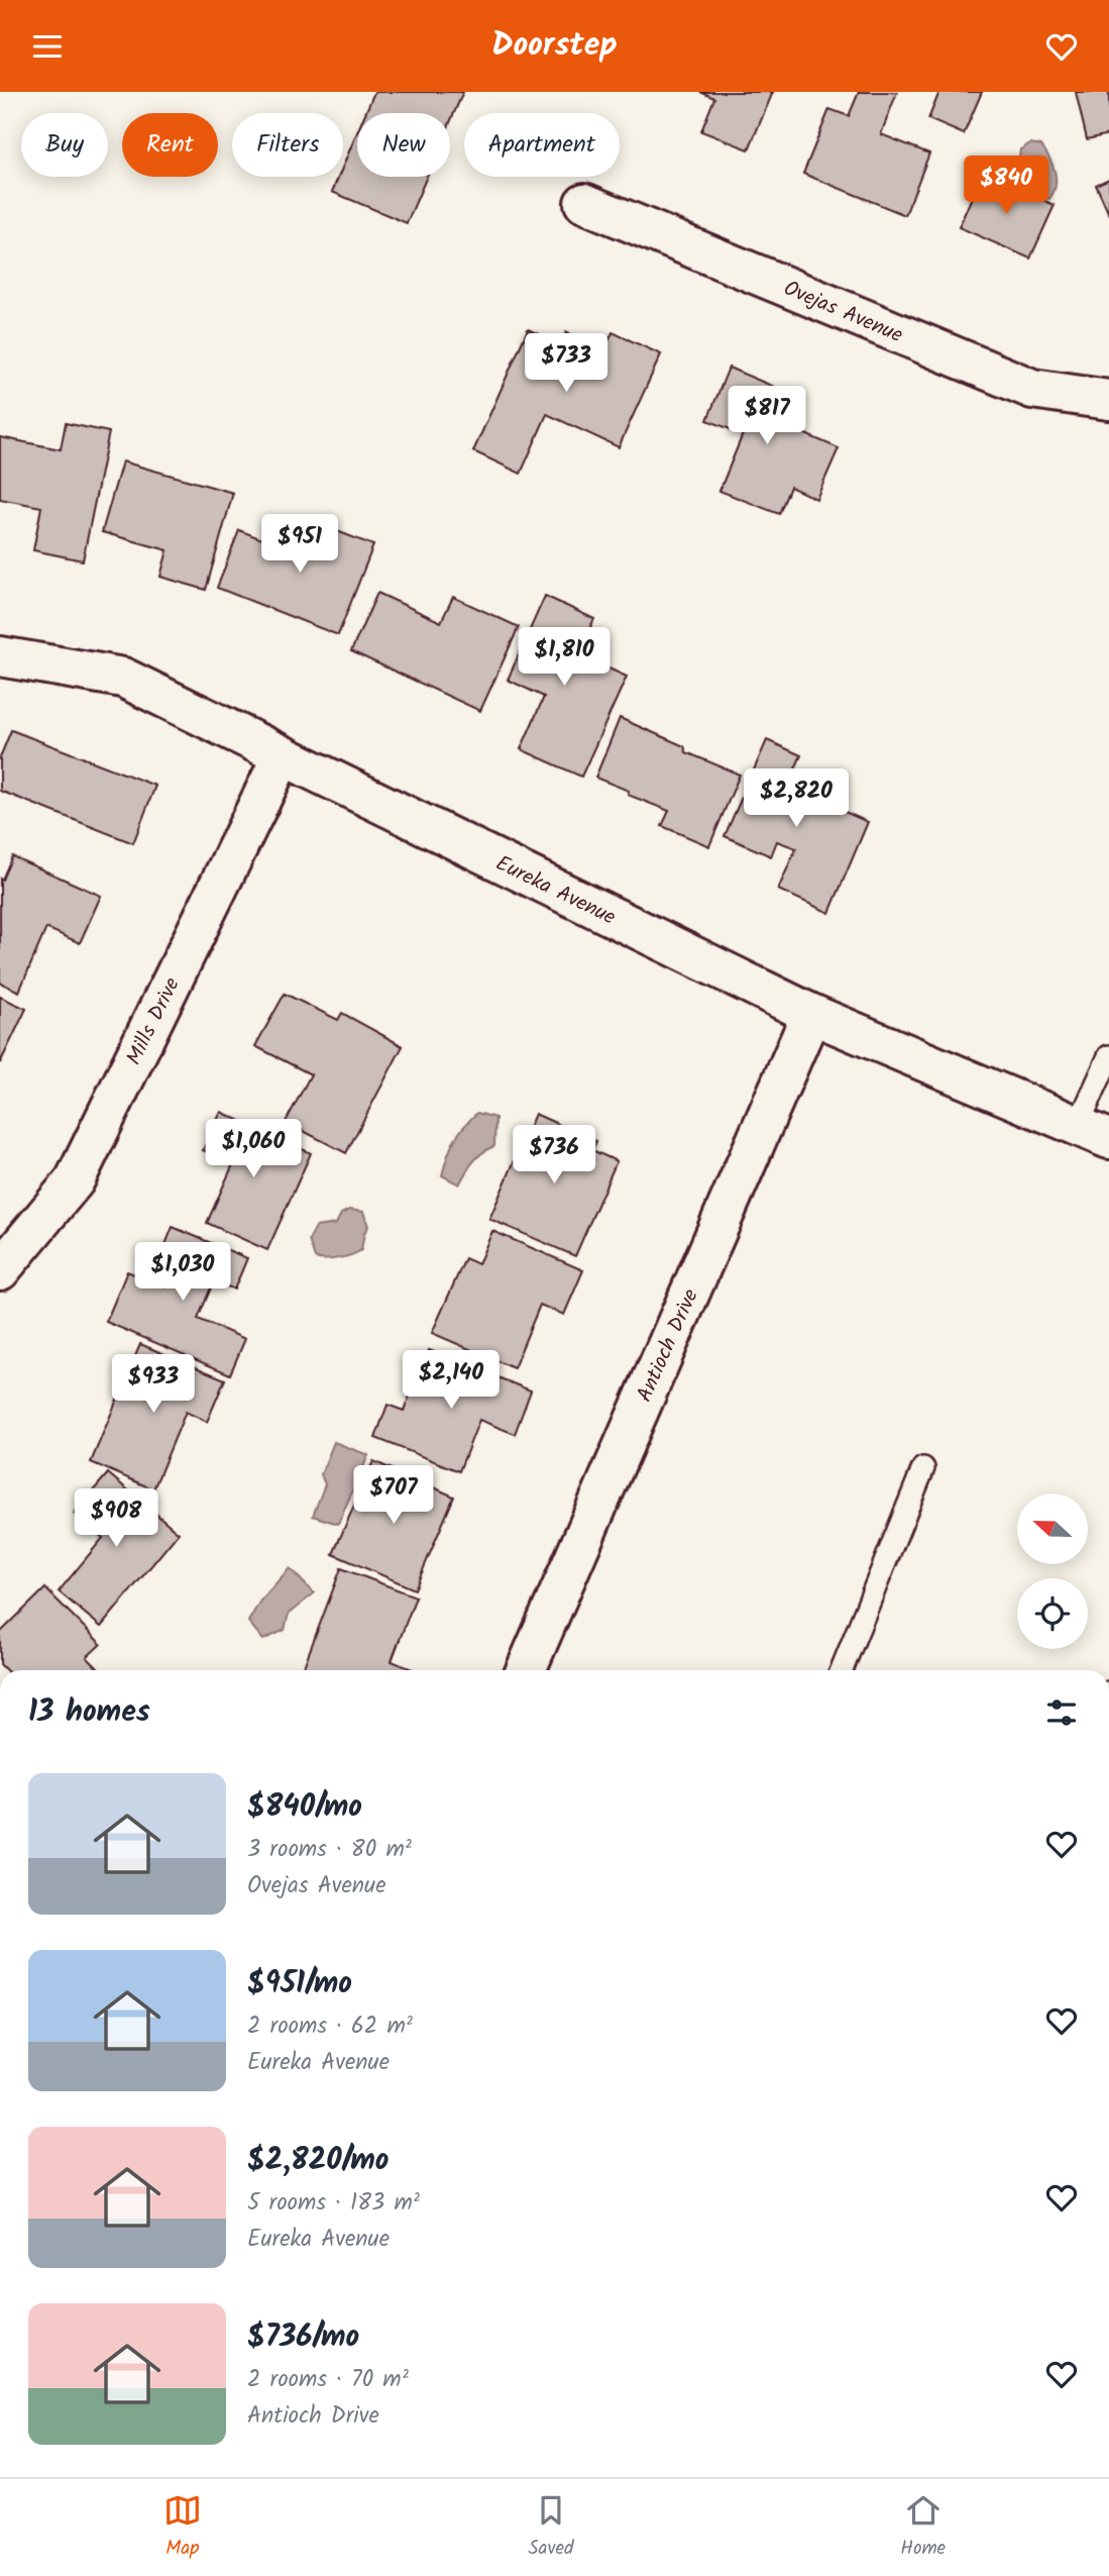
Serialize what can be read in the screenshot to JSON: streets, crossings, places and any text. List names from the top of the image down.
{
  "streets": {
    "street": [
      "Ovejas Avenue",
      "Eureka Avenue",
      "Mills Drive",
      "Antioch Drive"
    ]
  },
  "crossings": [
    ["Eureka Avenue", "Mills Drive"],
    ["Eureka Avenue", "Antioch Drive"]
  ],
  "north": "left",
  "page": {
    "header": "Doorstep",
    "chip": [
      "Buy",
      "Rent",
      "Filters",
      "New",
      "Apartment"
    ],
    "price": [
      "$840",
      "$733",
      "$817",
      "$951",
      "$1,810",
      "$2,820",
      "$1,060",
      "$736",
      "$1,030",
      "$2,140",
      "$933",
      "$707",
      "$908"
    ],
    "heading": "13 homes",
    "list": [
      {
        "name": "$840/mo",
        "note": "3 rooms · 80 m² · Ovejas Avenue"
      },
      {
        "name": "$951/mo",
        "note": "2 rooms · 62 m² · Eureka Avenue"
      },
      {
        "name": "$2,820/mo",
        "note": "5 rooms · 183 m² · Eureka Avenue"
      },
      {
        "name": "$736/mo",
        "note": "2 rooms · 70 m² · Antioch Drive"
      }
    ],
    "tabs": ["Map", "Saved", "Home"]
  }
}
